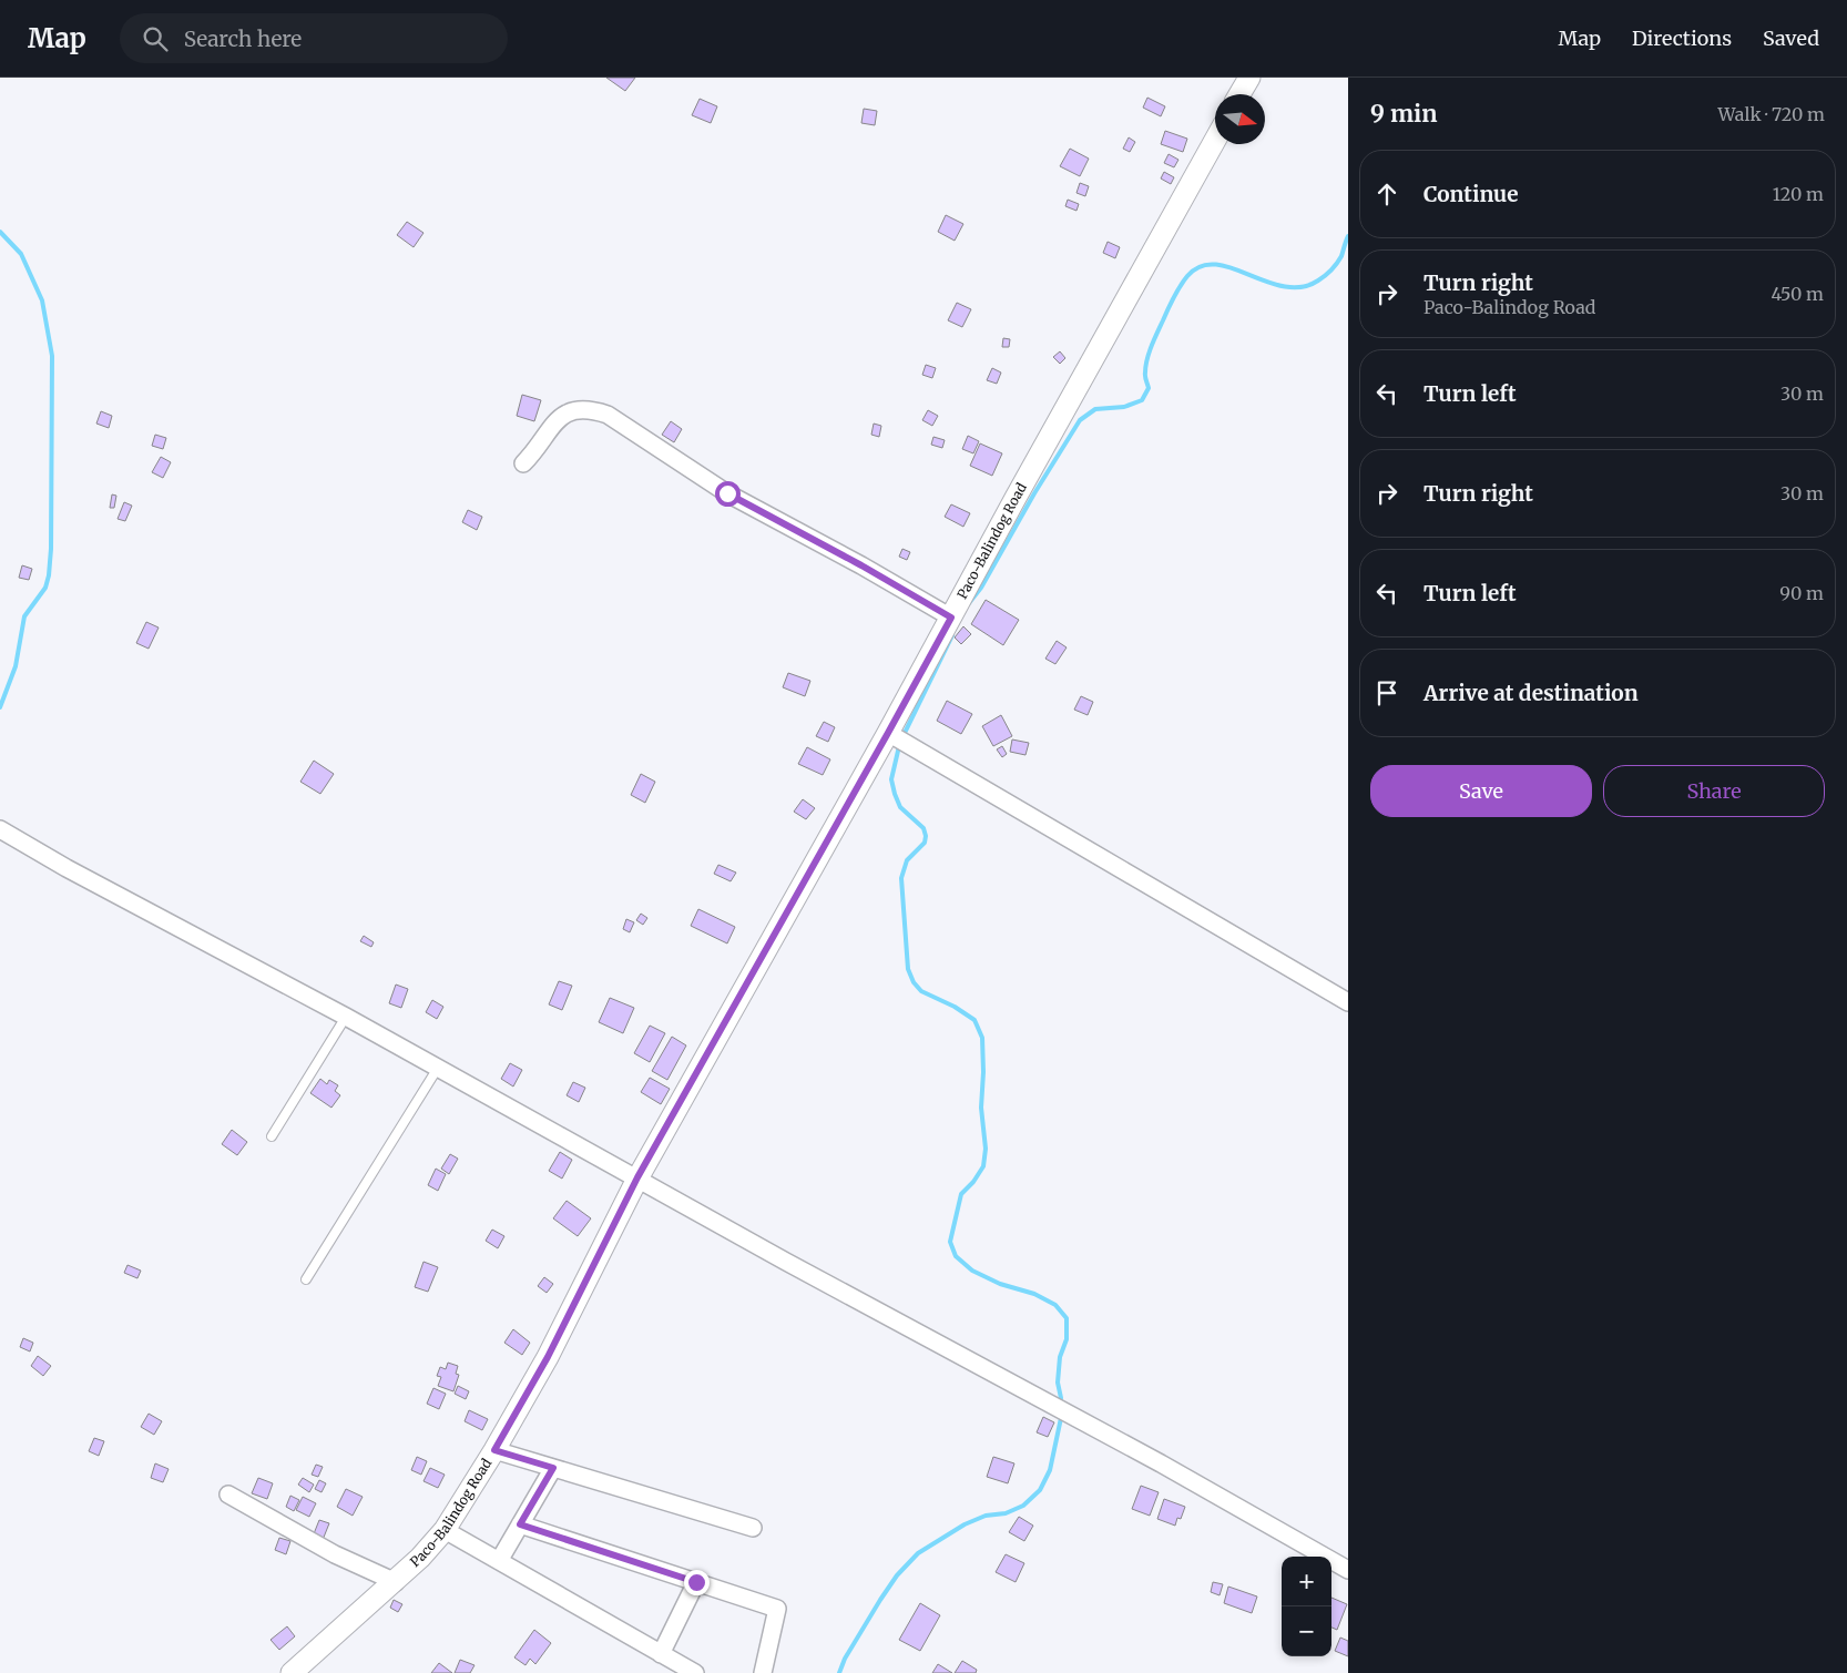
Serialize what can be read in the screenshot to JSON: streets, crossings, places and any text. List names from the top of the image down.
{
  "streets": {
    "street": ["Paco-Balindog Road"]
  },
  "north": "right",
  "page": {
    "header": "Map",
    "search": "Search here",
    "nav": ["Map", "Directions", "Saved"],
    "heading": ["9 min", "Walk · 720 m"],
    "list": [
      ["Continue", "120 m"],
      ["Turn right", "Paco-Balindog Road", "450 m"],
      ["Turn left", "30 m"],
      ["Turn right", "30 m"],
      ["Turn left", "90 m"],
      "Arrive at destination"
    ],
    "buttons": ["Save", "Share"],
    "map_buttons": ["+", "−"]
  }
}
